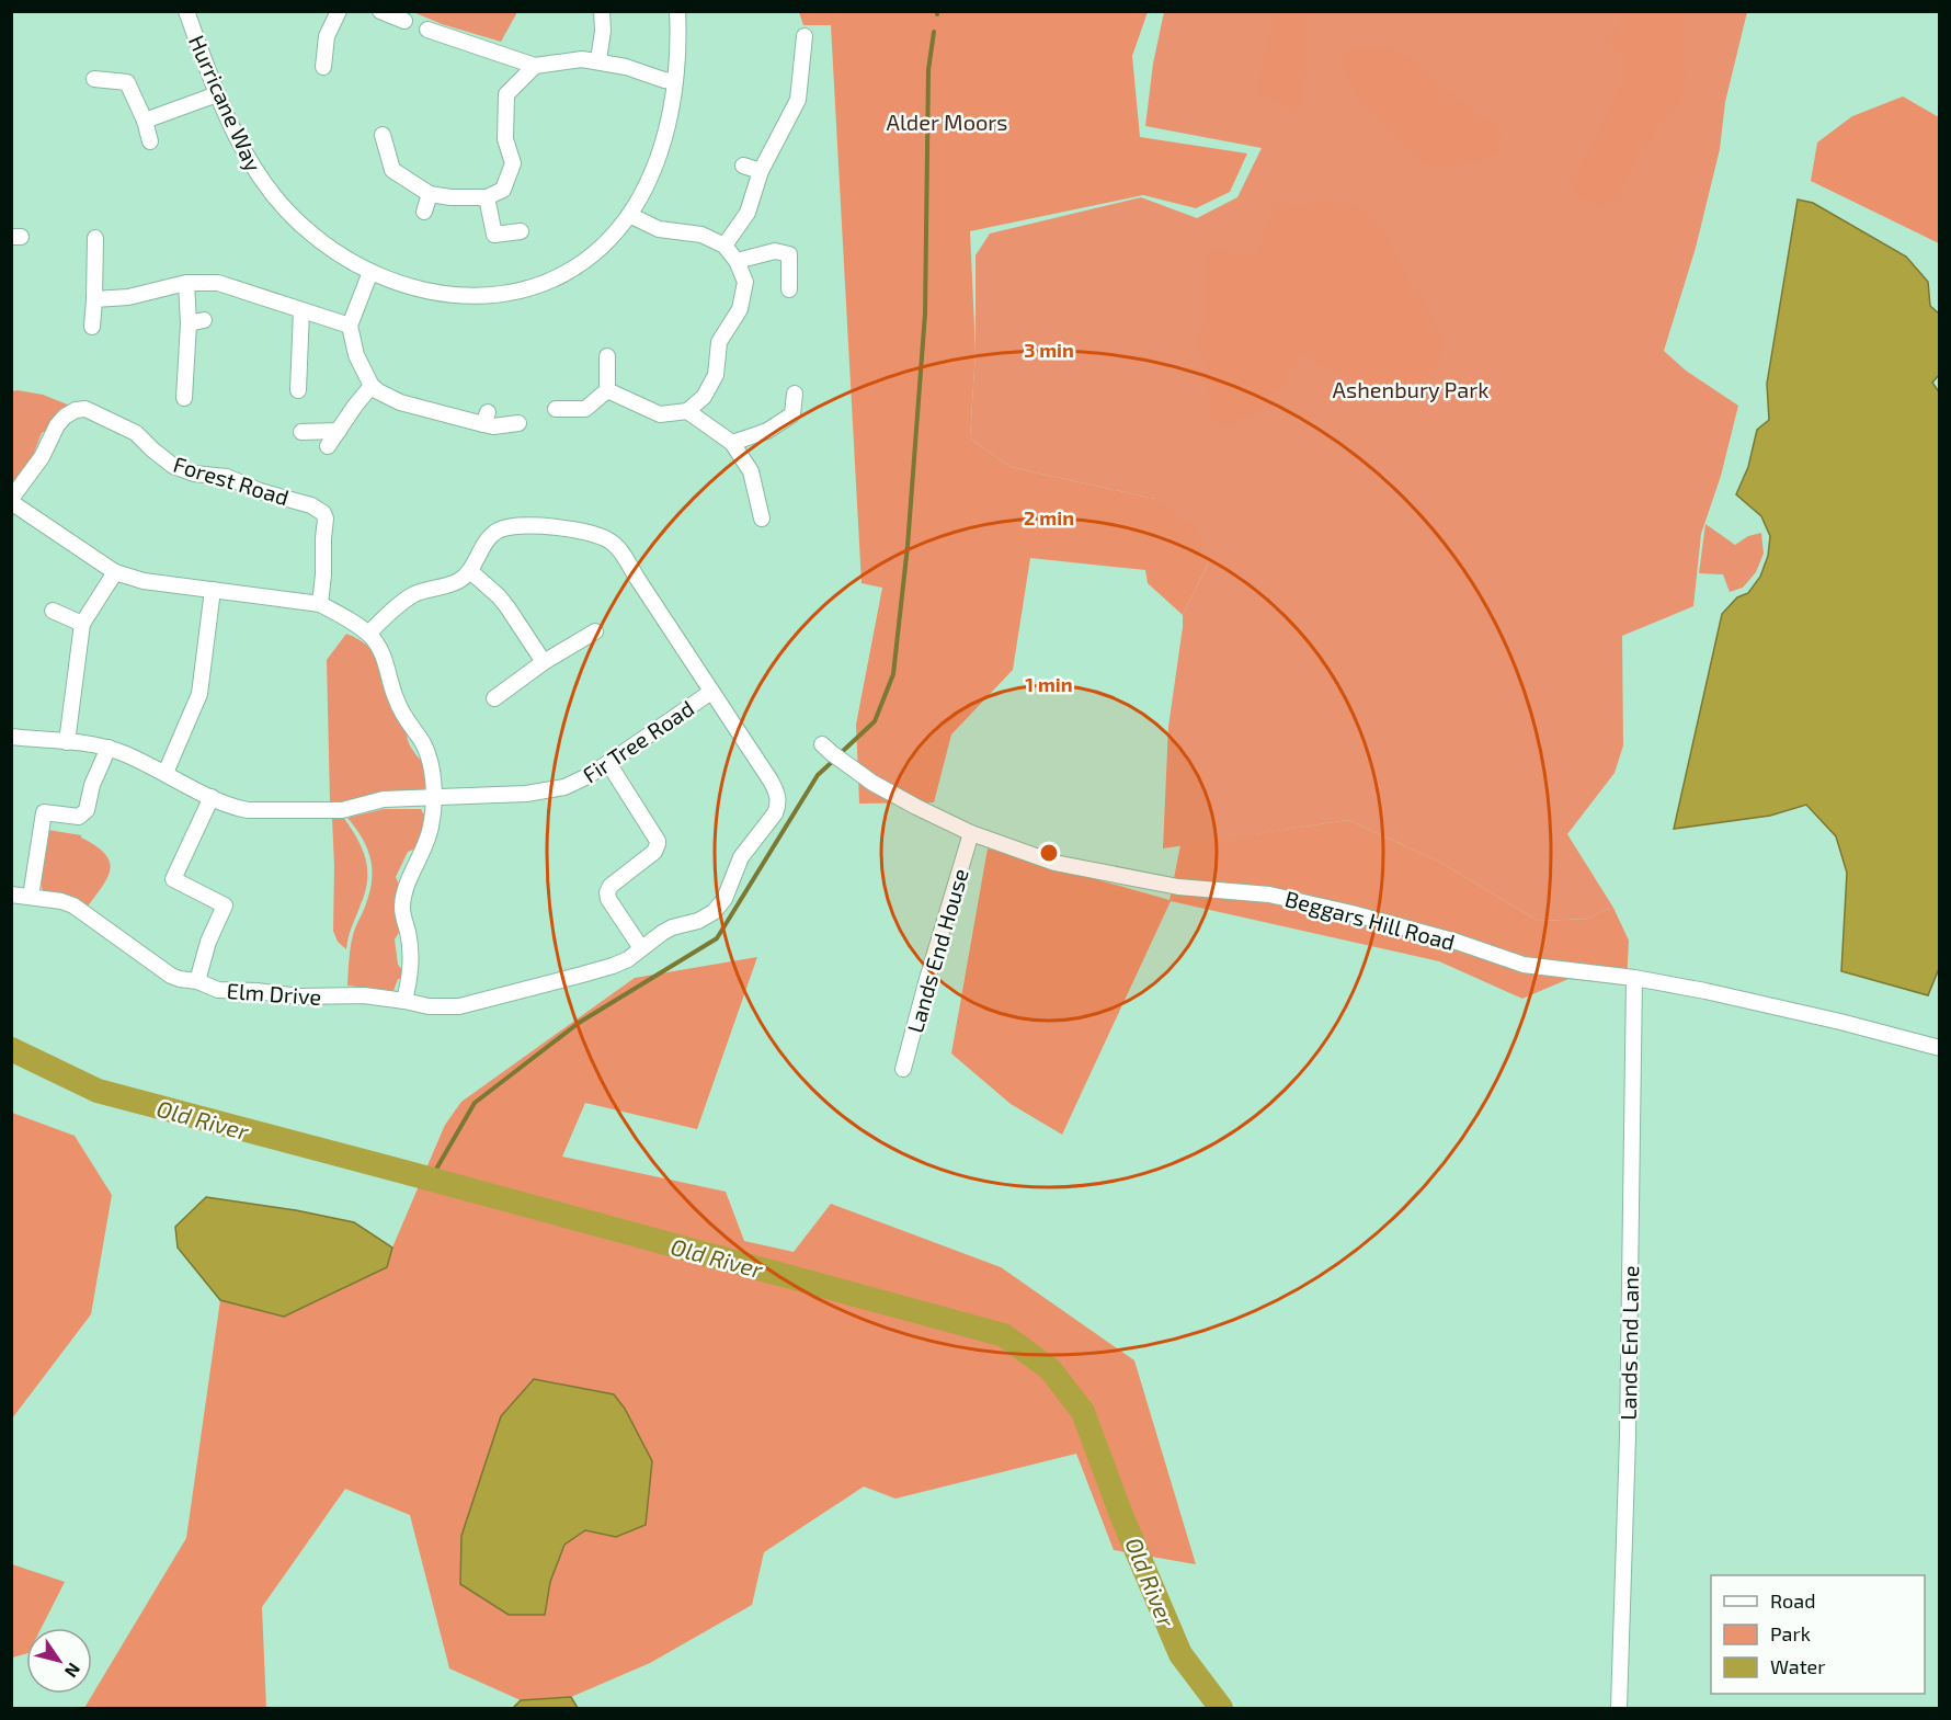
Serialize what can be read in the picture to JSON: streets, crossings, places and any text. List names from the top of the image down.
{
  "streets": {
    "street": [
      "Hurricane Way",
      "Forest Road",
      "Fir Tree Road",
      "Beggars Hill Road",
      "Lands End House",
      "Elm Drive",
      "Lands End Lane"
    ]
  },
  "crossings": [
    ["Fir Tree Road", "Elm Drive"],
    ["Beggars Hill Road", "Lands End House"],
    ["Beggars Hill Road", "Lands End Lane"]
  ],
  "water": ["Old River"],
  "parks": ["Alder Moors", "Ashenbury Park"],
  "legend": ["Road", "Park", "Water"],
  "north": "bottom right",
  "rings": ["3 min", "2 min", "1 min"]
}
